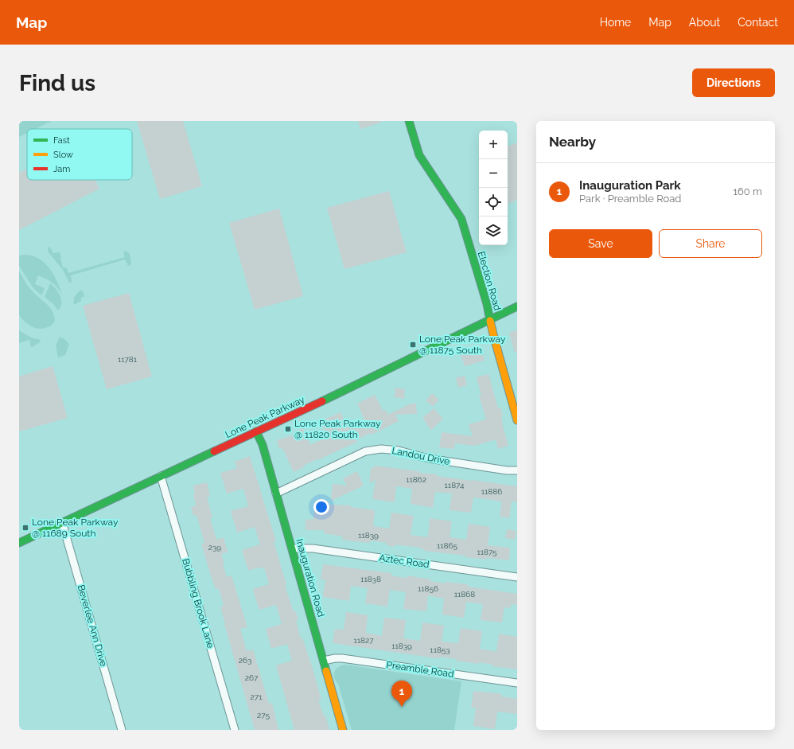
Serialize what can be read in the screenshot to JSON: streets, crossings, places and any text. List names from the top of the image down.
{
  "streets": {
    "street": [
      "Election Road",
      "Lone Peak Parkway",
      "Landou Drive",
      "Aztec Road",
      "Inauguration Road",
      "Bubbling Brook Lane",
      "Beverlee Ann Drive",
      "Preamble Road"
    ]
  },
  "crossings": [
    ["Election Road", "Lone Peak Parkway"],
    ["Lone Peak Parkway", "Inauguration Road"],
    ["Lone Peak Parkway", "Bubbling Brook Lane"],
    ["Lone Peak Parkway", "Beverlee Ann Drive"],
    ["Landou Drive", "Inauguration Road"],
    ["Aztec Road", "Inauguration Road"],
    ["Inauguration Road", "Preamble Road"]
  ],
  "places": {
    "transit": ["Lone Peak Parkway @ 11875 South", "Lone Peak Parkway @ 11820 South", "Lone Peak Parkway @ 11689 South"]
  },
  "house_numbers": [
    "11781",
    "11862",
    "11874",
    "11886",
    "11839",
    "11865",
    "239",
    "11875",
    "11838",
    "11856",
    "11868",
    "11827",
    "11839",
    "11853",
    "263",
    "267",
    "271",
    "275"
  ],
  "legend": ["Fast", "Slow", "Jam"],
  "page": {
    "header": "Map",
    "nav": [
      "Home",
      "Map",
      "About",
      "Contact"
    ],
    "buttons": [
      "Directions",
      ["Save", "Share"]
    ],
    "title": "Find us",
    "heading": "Nearby",
    "map_buttons": ["+", "−"],
    "list": [
      {
        "mark": "1",
        "name": "Inauguration Park",
        "note": "Park · Preamble Road",
        "value": "160 m"
      }
    ],
    "pins": "1"
  }
}
